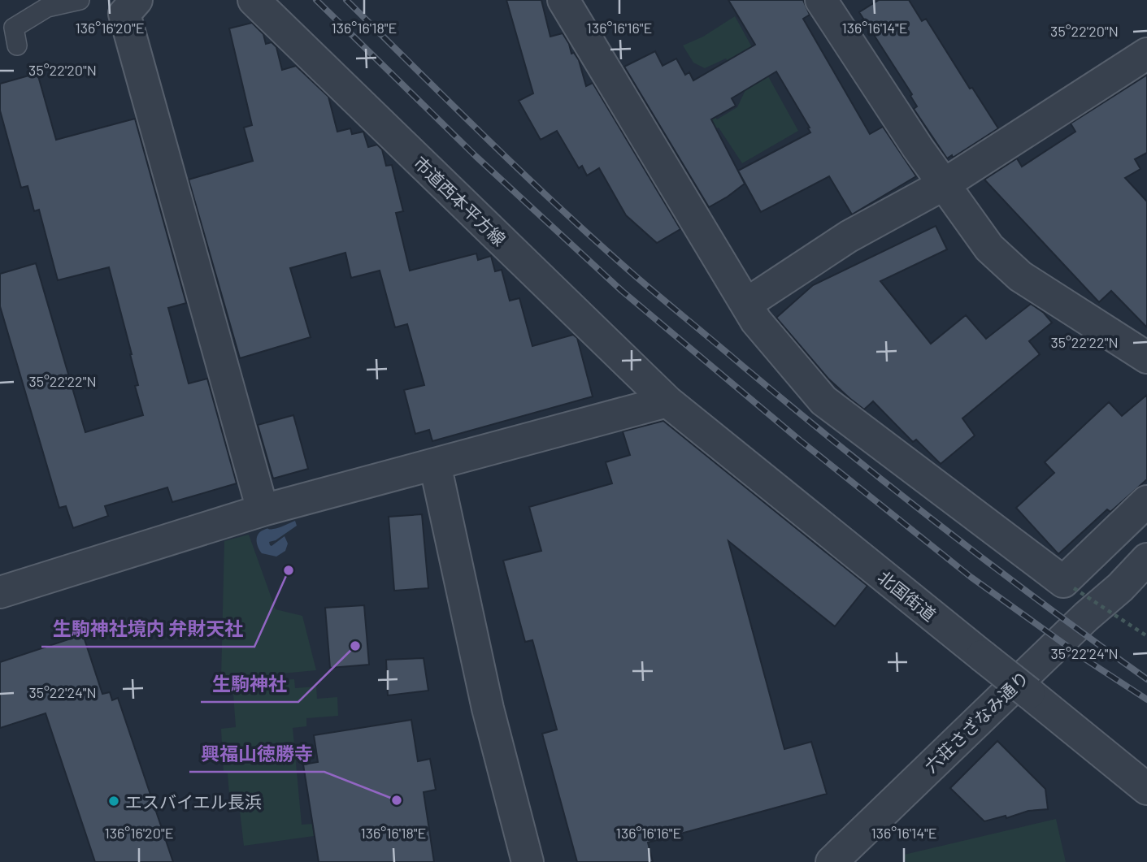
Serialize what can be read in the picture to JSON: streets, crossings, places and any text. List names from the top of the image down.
{
  "streets": {
    "street": ["市道西本平方線", "北国街道", "六荘さざなみ通り"]
  },
  "crossings": [
    ["市道西本平方線", "北国街道"]
  ],
  "places": [
    "生駒神社境内 弁財天社",
    "生駒神社",
    "興福山徳勝寺",
    "エスバイエル長浜"
  ],
  "coordinates": [
    "136°16'20\"E",
    "136°16'18\"E",
    "136°16'16\"E",
    "136°16'14\"E",
    "35°22'20\"N",
    "35°22'22\"N",
    "35°22'24\"N"
  ]
}
